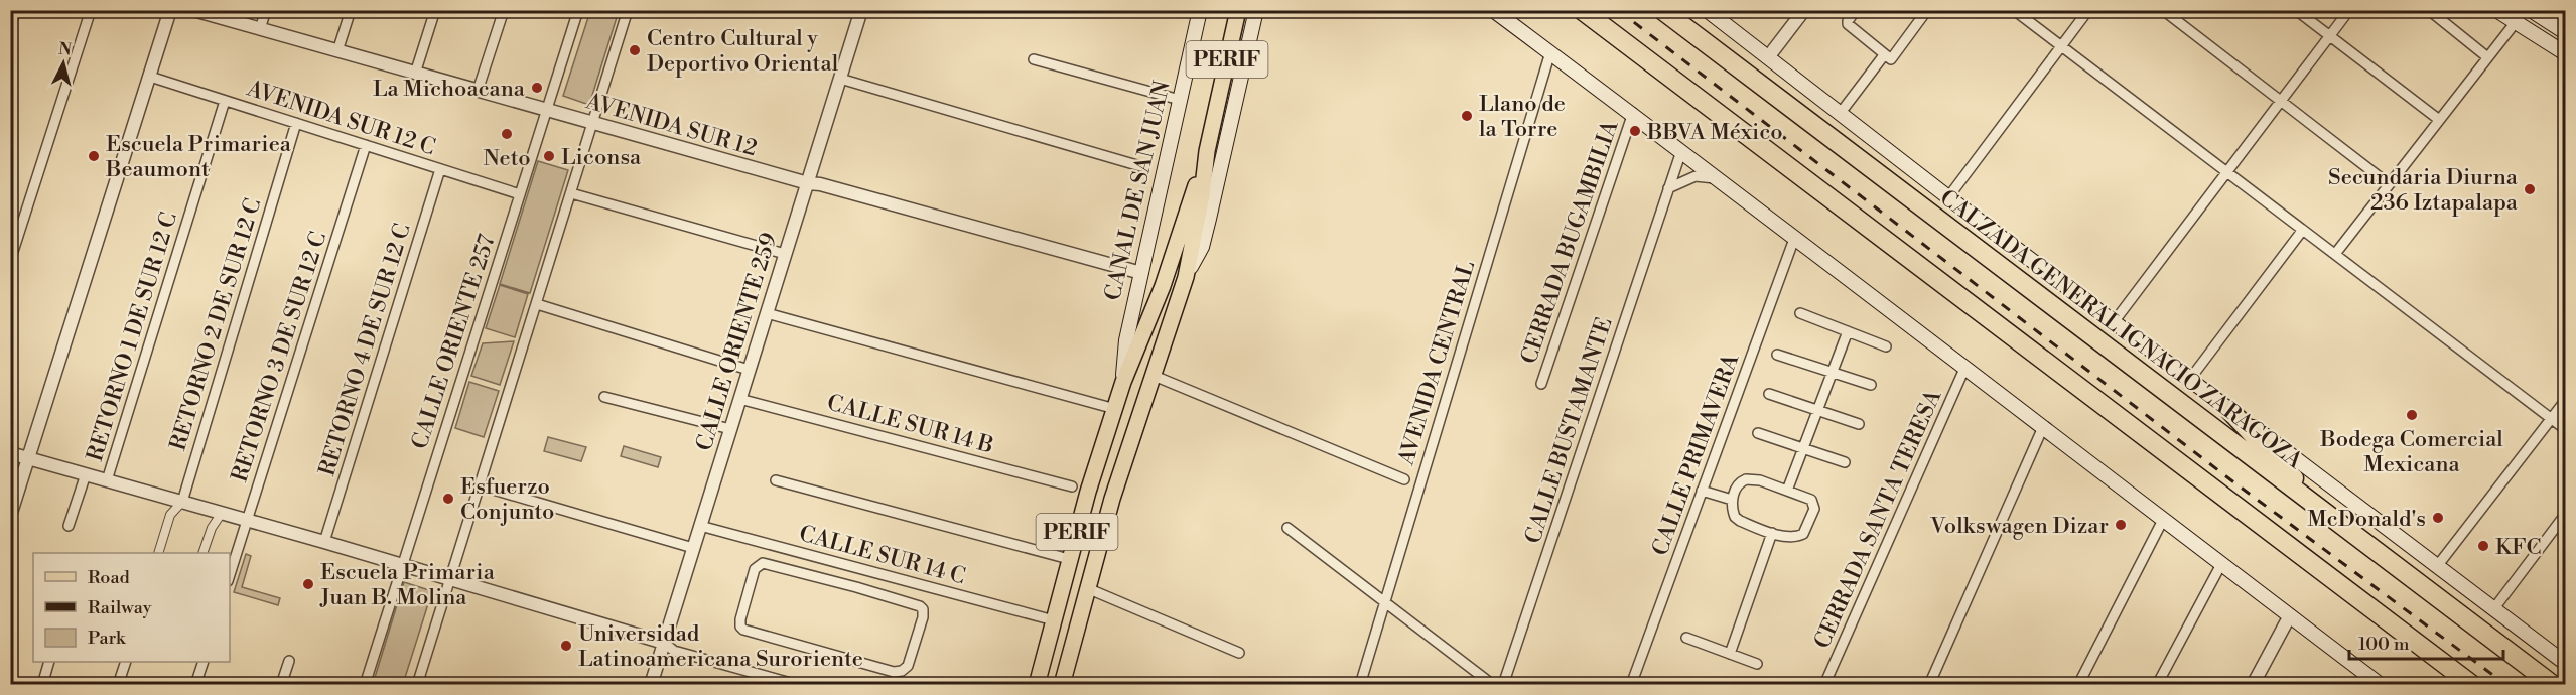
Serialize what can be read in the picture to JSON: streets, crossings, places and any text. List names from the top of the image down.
{
  "streets": {
    "highway": ["CALZADA GENERAL IGNACIO ZARAGOZA"],
    "main road": ["PERIF", "CANAL DE SAN JUAN"],
    "street": [
      "AVENIDA SUR 12 C",
      "AVENIDA SUR 12",
      "CERRADA BUGAMBILIA",
      "RETORNO 2 DE SUR 12 C",
      "RETORNO 1 DE SUR 12 C",
      "CALLE ORIENTE 257",
      "CALLE ORIENTE 259",
      "RETORNO 4 DE SUR 12 C",
      "RETORNO 3 DE SUR 12 C",
      "AVENIDA CENTRAL",
      "CALLE SUR 14 B",
      "CALLE BUSTAMANTE",
      "CALLE PRIMAVERA",
      "CERRADA SANTA TERESA",
      "CALLE SUR 14 C"
    ]
  },
  "crossings": [
    ["AVENIDA SUR 12 C", "RETORNO 2 DE SUR 12 C"],
    ["AVENIDA SUR 12 C", "RETORNO 1 DE SUR 12 C"],
    ["AVENIDA SUR 12 C", "CALLE ORIENTE 257"],
    ["AVENIDA SUR 12 C", "RETORNO 4 DE SUR 12 C"],
    ["AVENIDA SUR 12 C", "RETORNO 3 DE SUR 12 C"],
    ["AVENIDA SUR 12", "CANAL DE SAN JUAN"],
    ["AVENIDA SUR 12", "CALLE ORIENTE 257"],
    ["AVENIDA SUR 12", "CALLE ORIENTE 259"],
    ["CANAL DE SAN JUAN", "CALLE SUR 14 C"],
    ["CALLE ORIENTE 259", "CALLE SUR 14 B"],
    ["CALLE ORIENTE 259", "CALLE SUR 14 C"]
  ],
  "places": [
    "Centro Cultural y Deportivo Oriental",
    "La Michoacana",
    "Llano de la Torre",
    "BBVA México",
    "Neto",
    "Escuela Primariea Beaumont",
    "Liconsa",
    "Secundaria Diurna 236 Iztapalapa",
    "Bodega Comercial Mexicana",
    "Esfuerzo Conjunto",
    "McDonald's",
    "Volkswagen Dizar",
    "KFC",
    "Escuela Primaria Juan B. Molina",
    "Universidad Latinoamericana Suroriente"
  ],
  "legend": ["Road", "Railway", "Park"],
  "scale_bar": "100 m",
  "north": "top"
}
